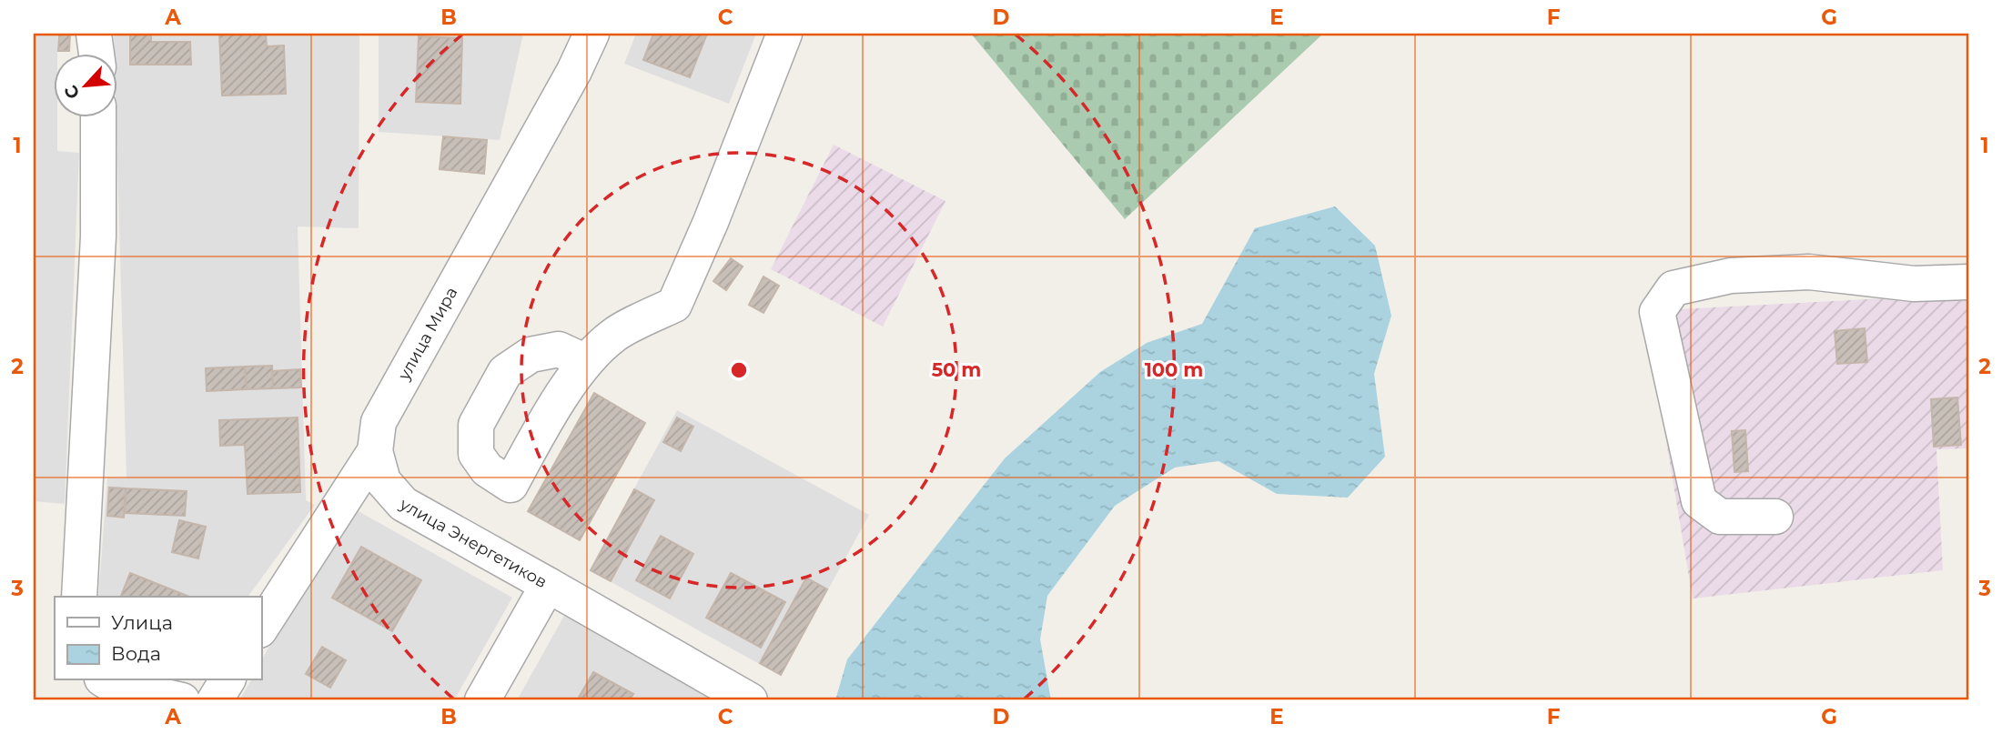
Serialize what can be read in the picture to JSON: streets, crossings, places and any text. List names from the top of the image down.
{
  "streets": {
    "street": ["улица Мира", "улица Энергетиков"]
  },
  "crossings": [
    ["улица Мира", "улица Энергетиков"]
  ],
  "legend": ["Улица", "Вода"],
  "north": "bottom left",
  "grid": {
    "columns": [
      "A",
      "B",
      "C",
      "D",
      "E",
      "F",
      "G"
    ],
    "rows": ["1", "2", "3"]
  },
  "rings": ["50 m", "100 m"]
}
